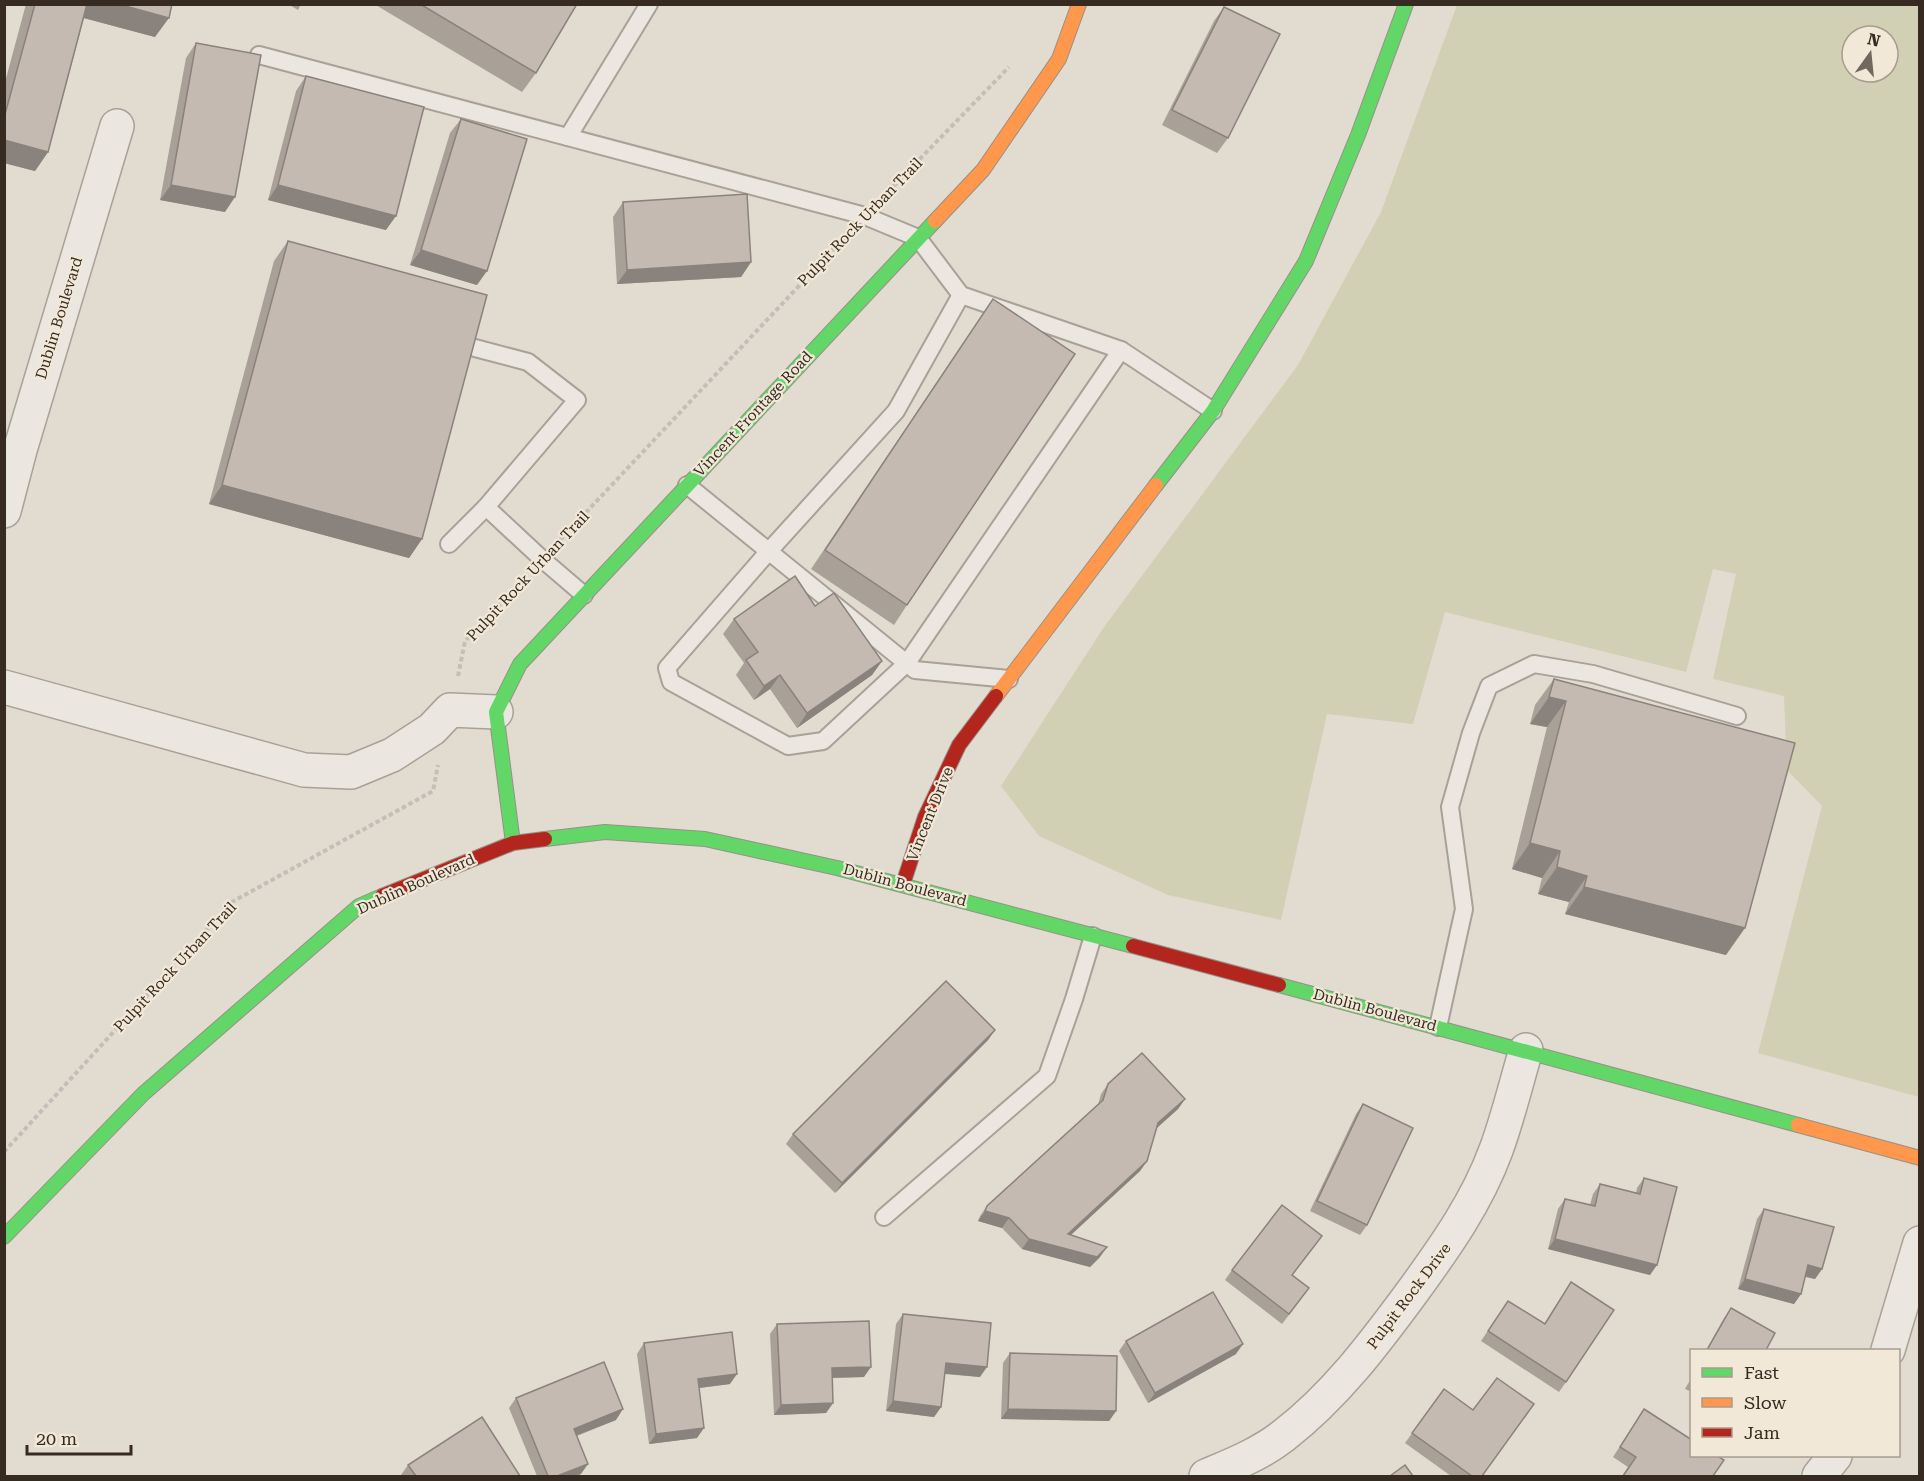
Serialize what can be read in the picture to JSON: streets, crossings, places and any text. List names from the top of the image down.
{
  "streets": {
    "street": [
      "Dublin Boulevard",
      "Vincent Frontage Road",
      "Vincent Drive",
      "Pulpit Rock Drive"
    ],
    "path": ["Pulpit Rock Urban Trail"]
  },
  "crossings": [
    ["Dublin Boulevard", "Vincent Drive"],
    ["Dublin Boulevard", "Pulpit Rock Drive"]
  ],
  "legend": ["Fast", "Slow", "Jam"],
  "scale_bar": "20 m",
  "north": "top"
}
